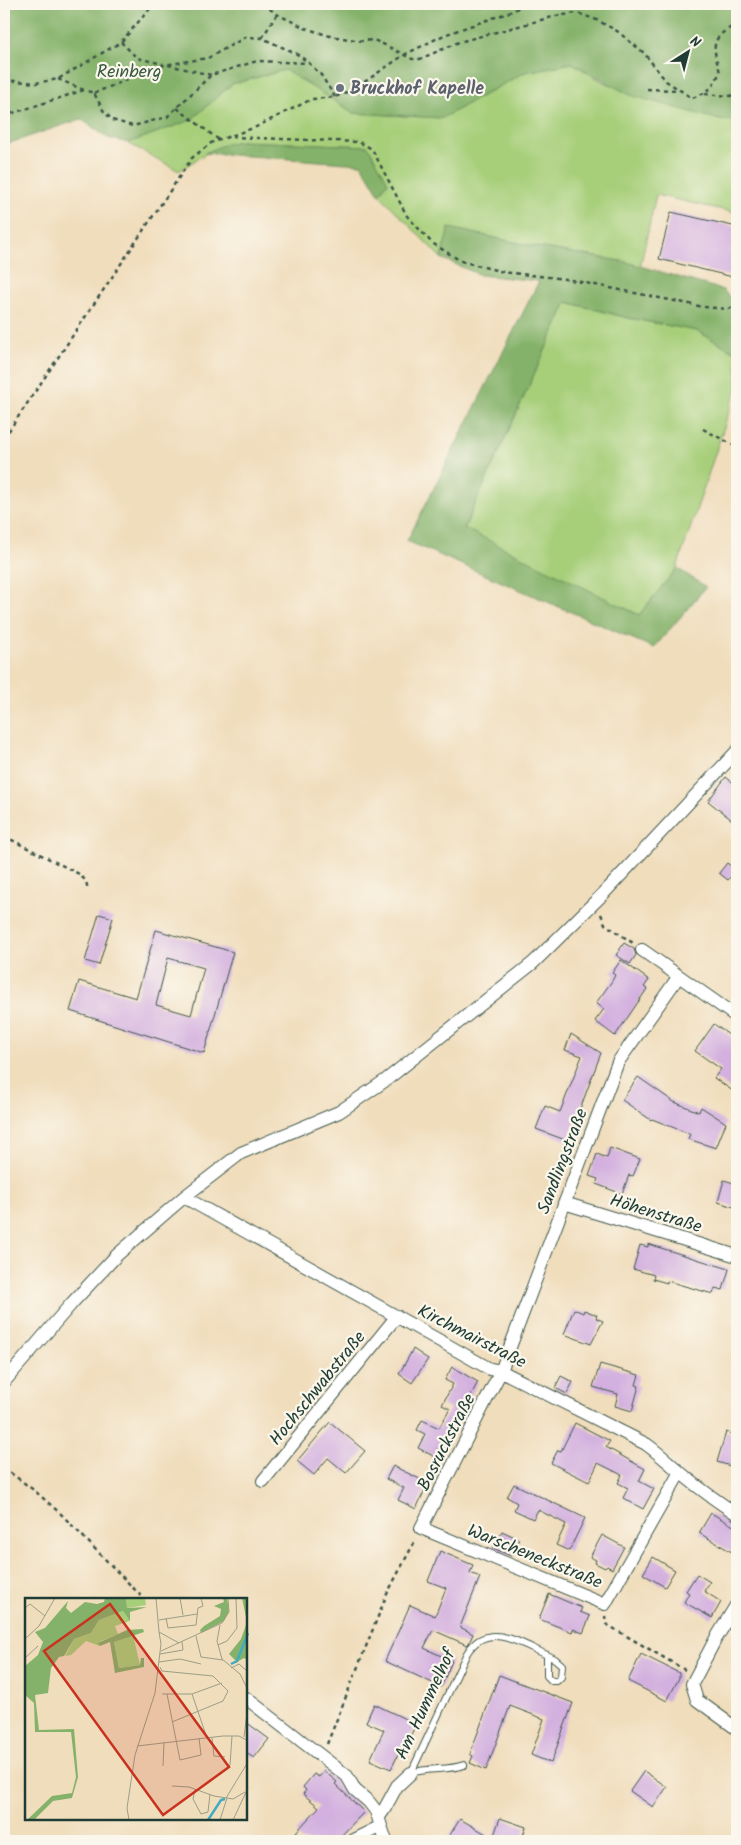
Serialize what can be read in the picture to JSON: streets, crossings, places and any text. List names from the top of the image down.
{
  "streets": {
    "street": [
      "Sandlingstraße",
      "Höhenstraße",
      "Kirchmairstraße",
      "Hochschwabstraße",
      "Bosruckstraße",
      "Warscheneckstraße",
      "Am Hummelhof"
    ]
  },
  "crossings": [
    ["Sandlingstraße", "Höhenstraße"],
    ["Sandlingstraße", "Kirchmairstraße"],
    ["Sandlingstraße", "Bosruckstraße"],
    ["Kirchmairstraße", "Hochschwabstraße"],
    ["Kirchmairstraße", "Bosruckstraße"],
    ["Kirchmairstraße", "Warscheneckstraße"],
    ["Bosruckstraße", "Warscheneckstraße"]
  ],
  "parks": ["Reinberg"],
  "places": ["Bruckhof Kapelle"],
  "north": "top right"
}
